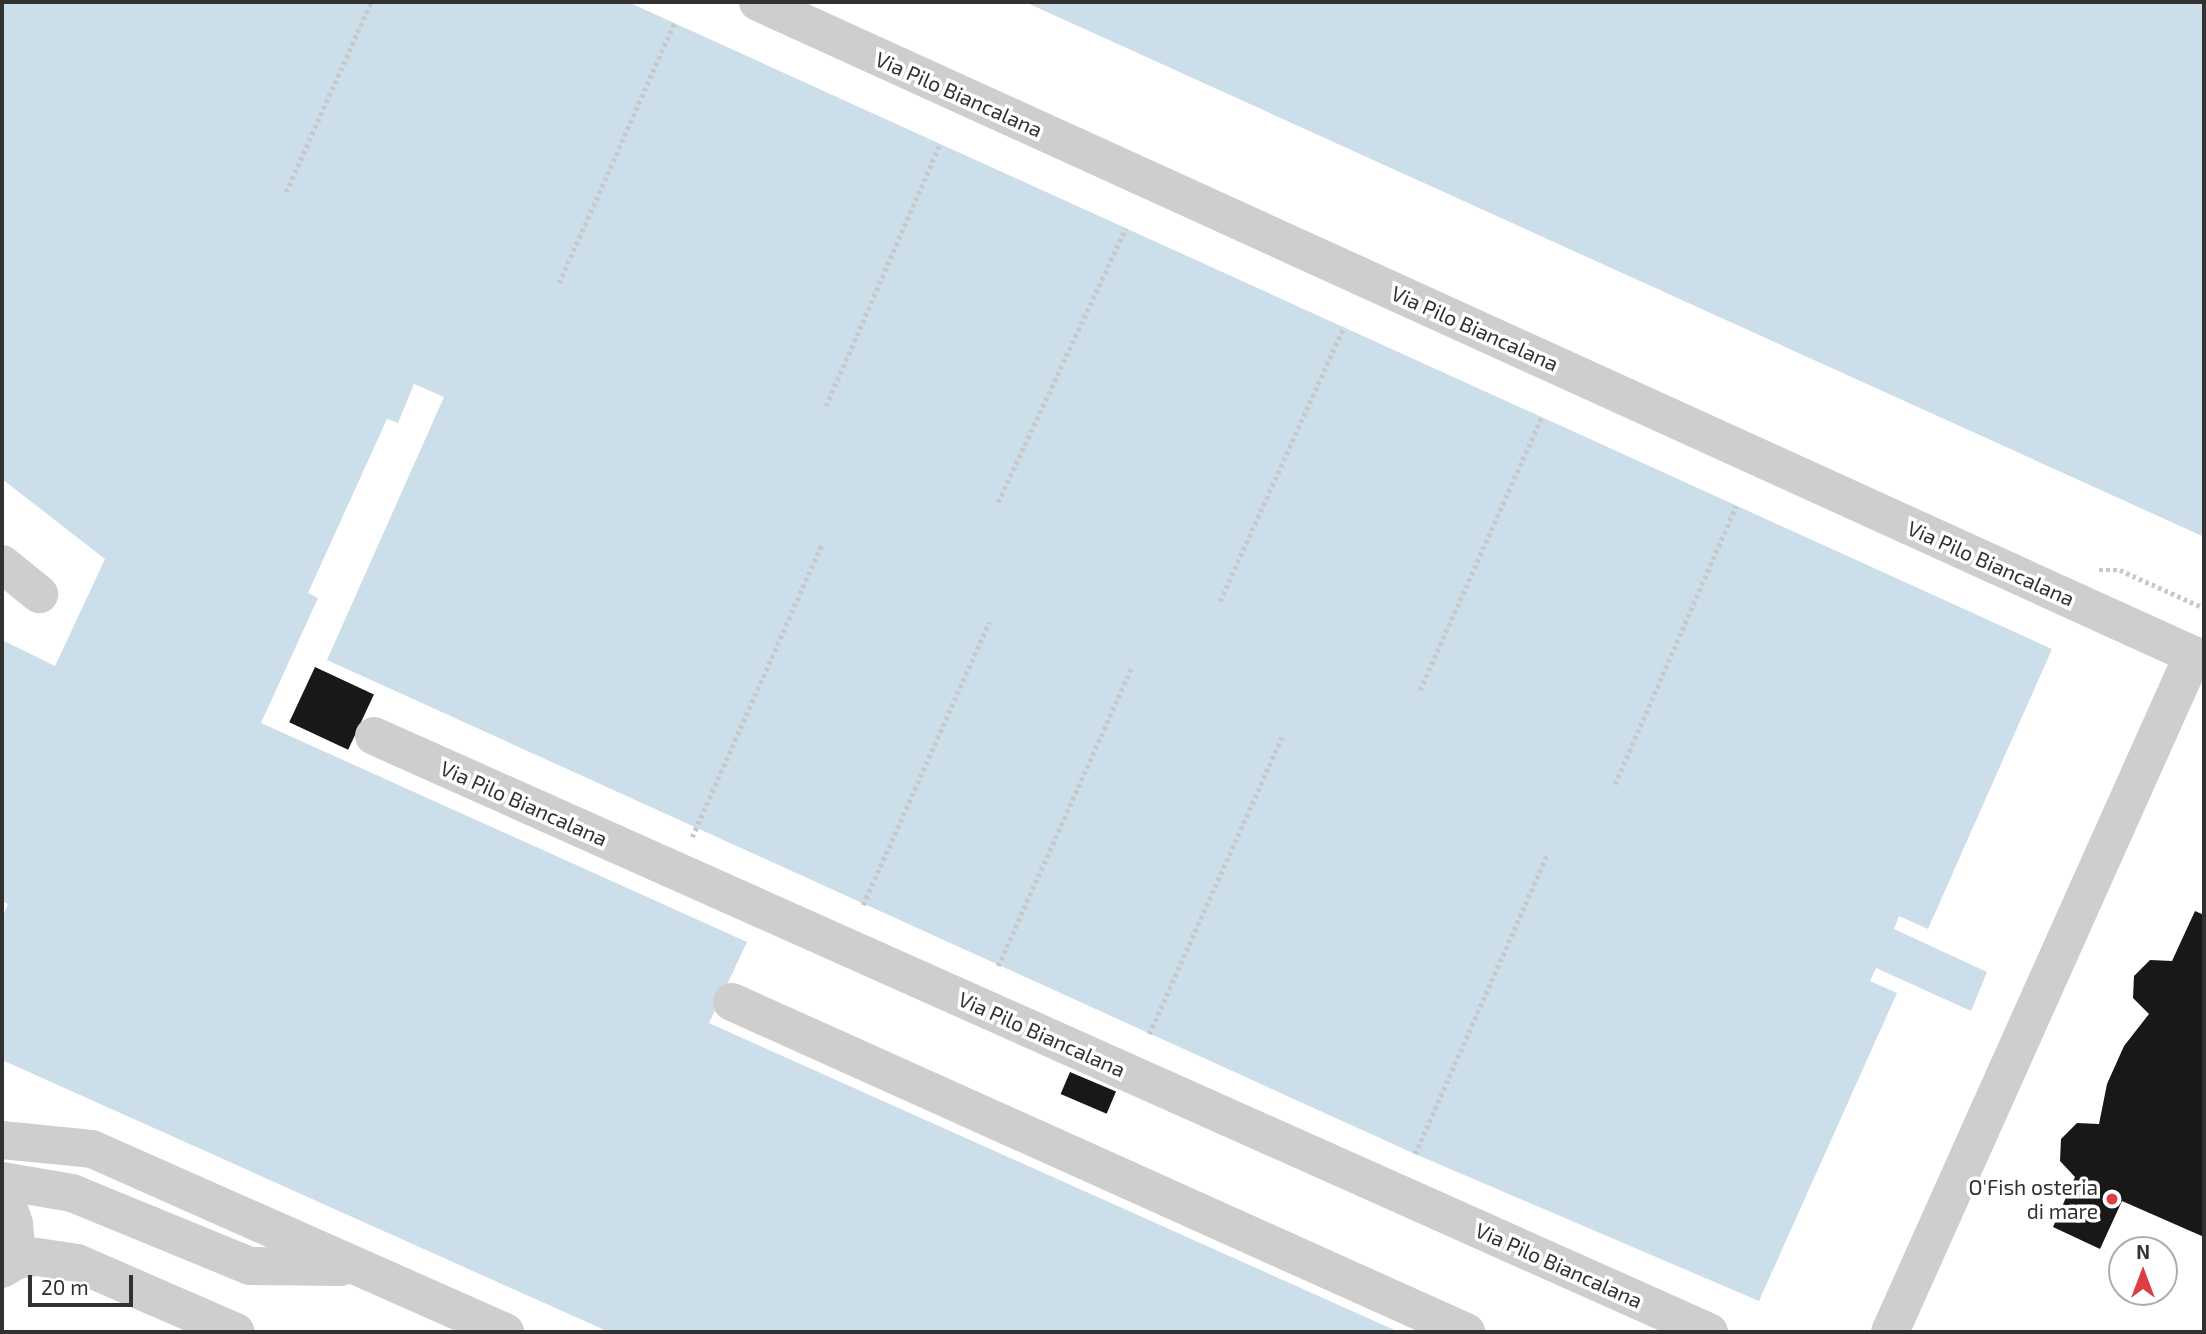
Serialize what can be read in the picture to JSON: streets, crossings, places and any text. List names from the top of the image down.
{
  "streets": {
    "street": ["Via Pilo Biancalana"]
  },
  "places": ["O'Fish osteria di mare"],
  "scale_bar": "20 m",
  "north": "top"
}
